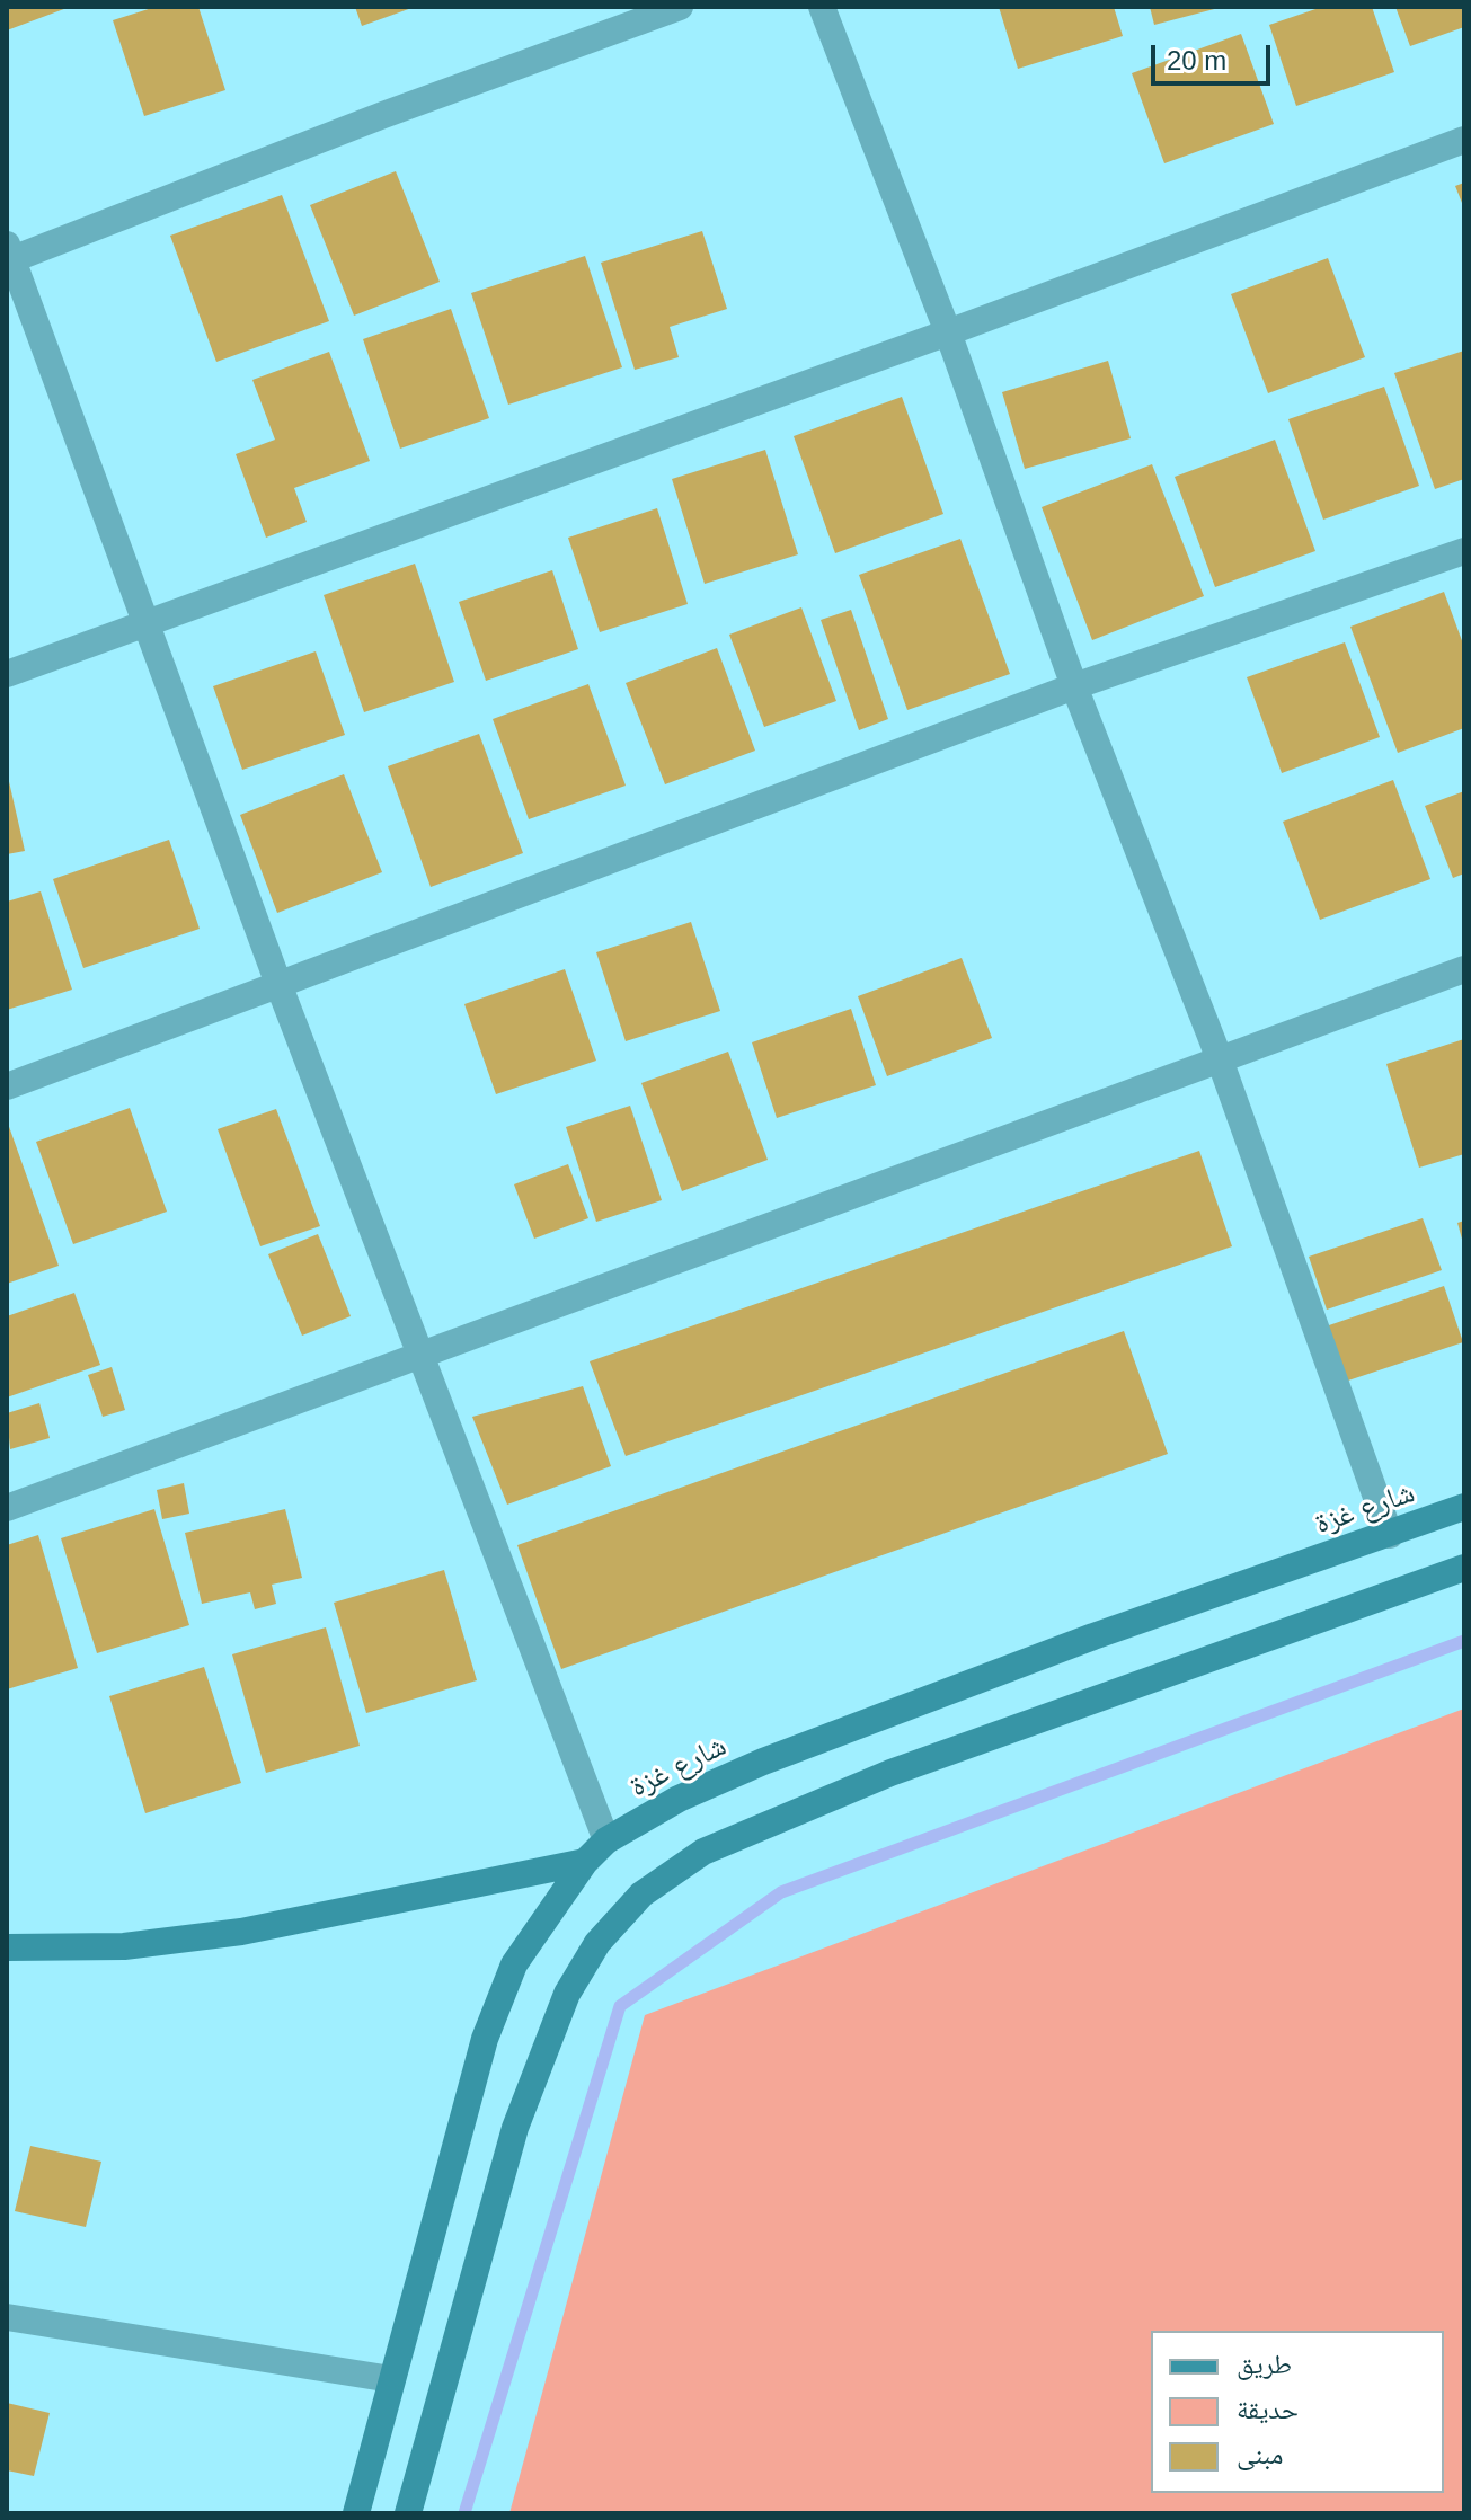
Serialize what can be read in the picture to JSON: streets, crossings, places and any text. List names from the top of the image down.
{
  "streets": {
    "main road": ["شارع غزة"]
  },
  "legend": ["طريق", "حديقة", "مبنى"],
  "scale_bar": "20 m"
}
